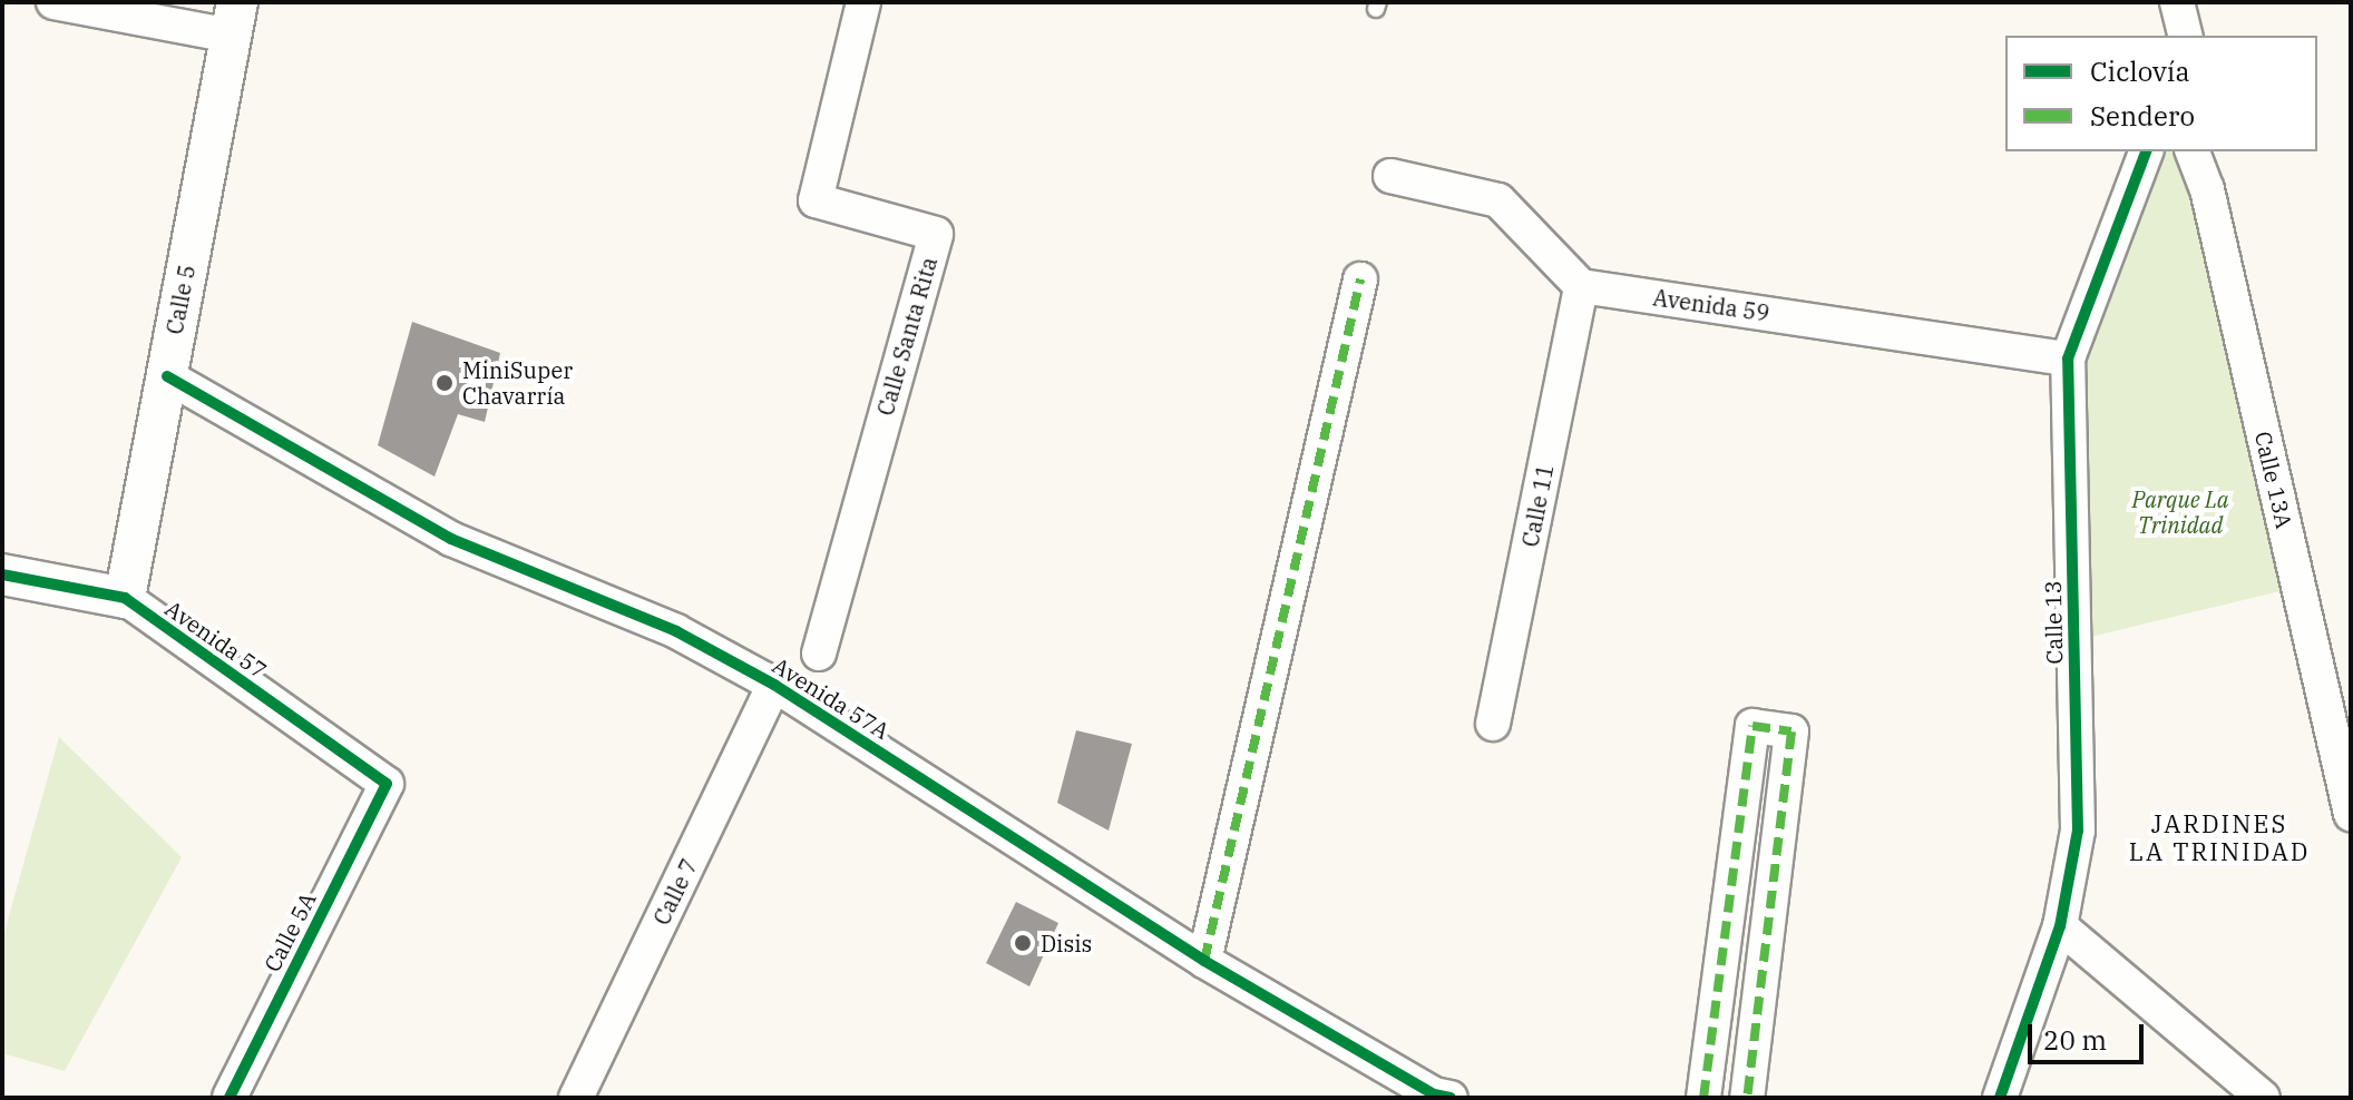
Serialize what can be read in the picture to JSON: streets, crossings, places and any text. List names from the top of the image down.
{
  "streets": {
    "street": [
      "Calle 5",
      "Avenida 59",
      "Calle Santa Rita",
      "Calle 13A",
      "Calle 11",
      "Calle 13",
      "Avenida 57",
      "Avenida 57A",
      "Calle 7",
      "Calle 5A"
    ]
  },
  "crossings": [
    ["Calle 5", "Avenida 57"],
    ["Calle 5", "Avenida 57A"],
    ["Avenida 59", "Calle 11"],
    ["Avenida 59", "Calle 13"],
    ["Avenida 57", "Calle 5A"],
    ["Avenida 57A", "Calle 7"]
  ],
  "districts": ["JARDINES LA TRINIDAD"],
  "parks": ["Parque La Trinidad"],
  "places": ["MiniSuper Chavarría", "Disis"],
  "legend": ["Ciclovía", "Sendero"],
  "scale_bar": "20 m"
}
